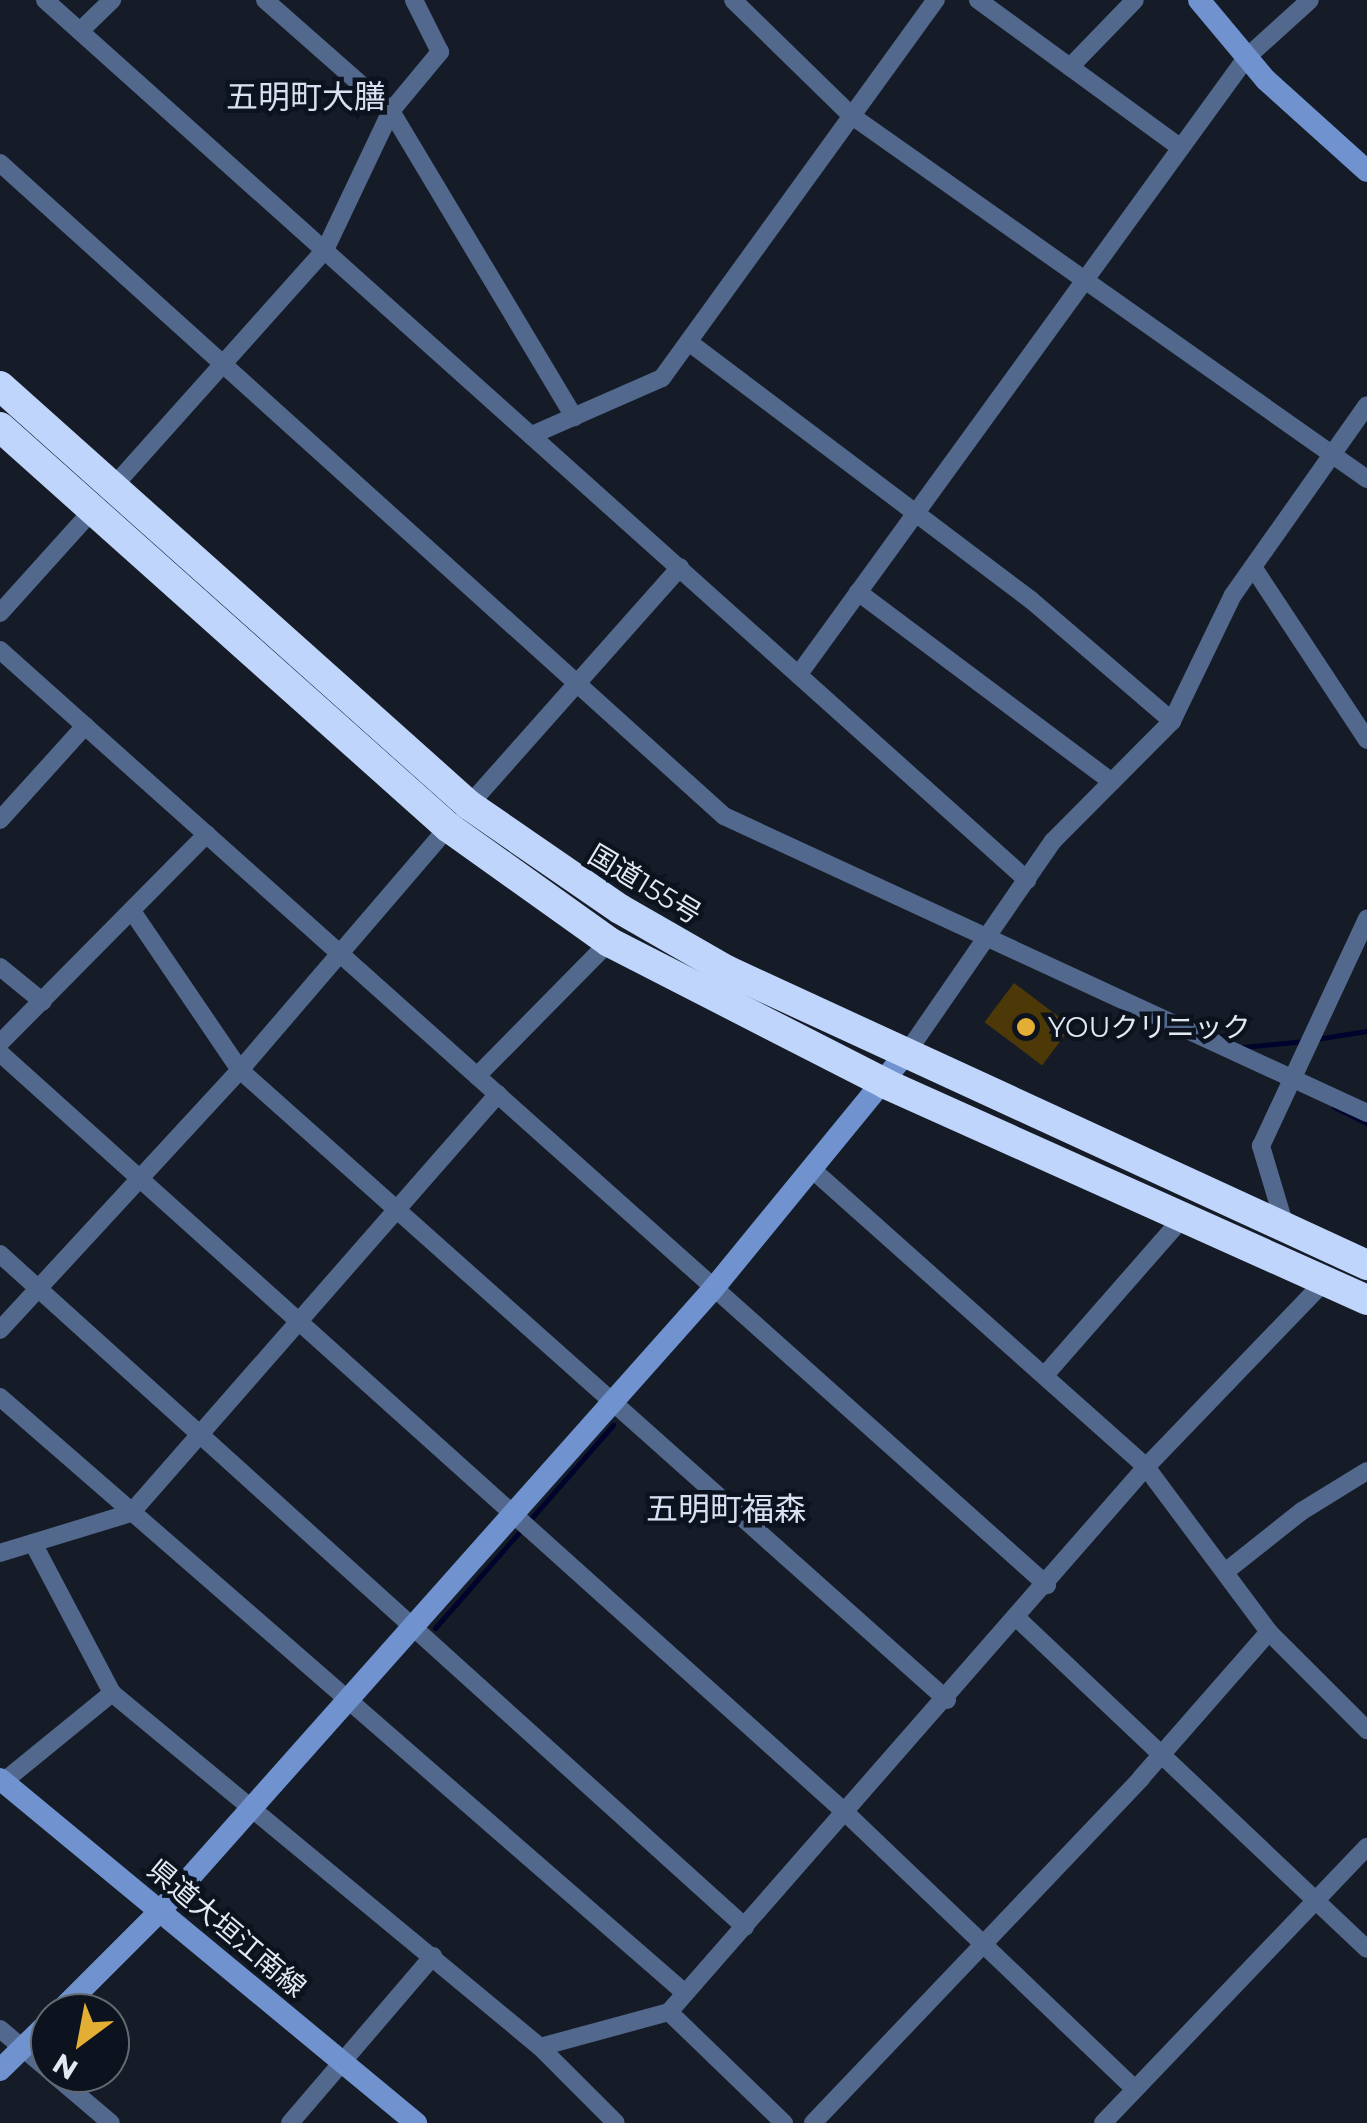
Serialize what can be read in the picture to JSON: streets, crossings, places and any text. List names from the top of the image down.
{
  "streets": {
    "highway": ["国道155号"],
    "street": ["県道大垣江南線"]
  },
  "districts": ["五明町大膳", "五明町福森"],
  "places": ["YOUクリニック"],
  "north": "bottom left"
}
